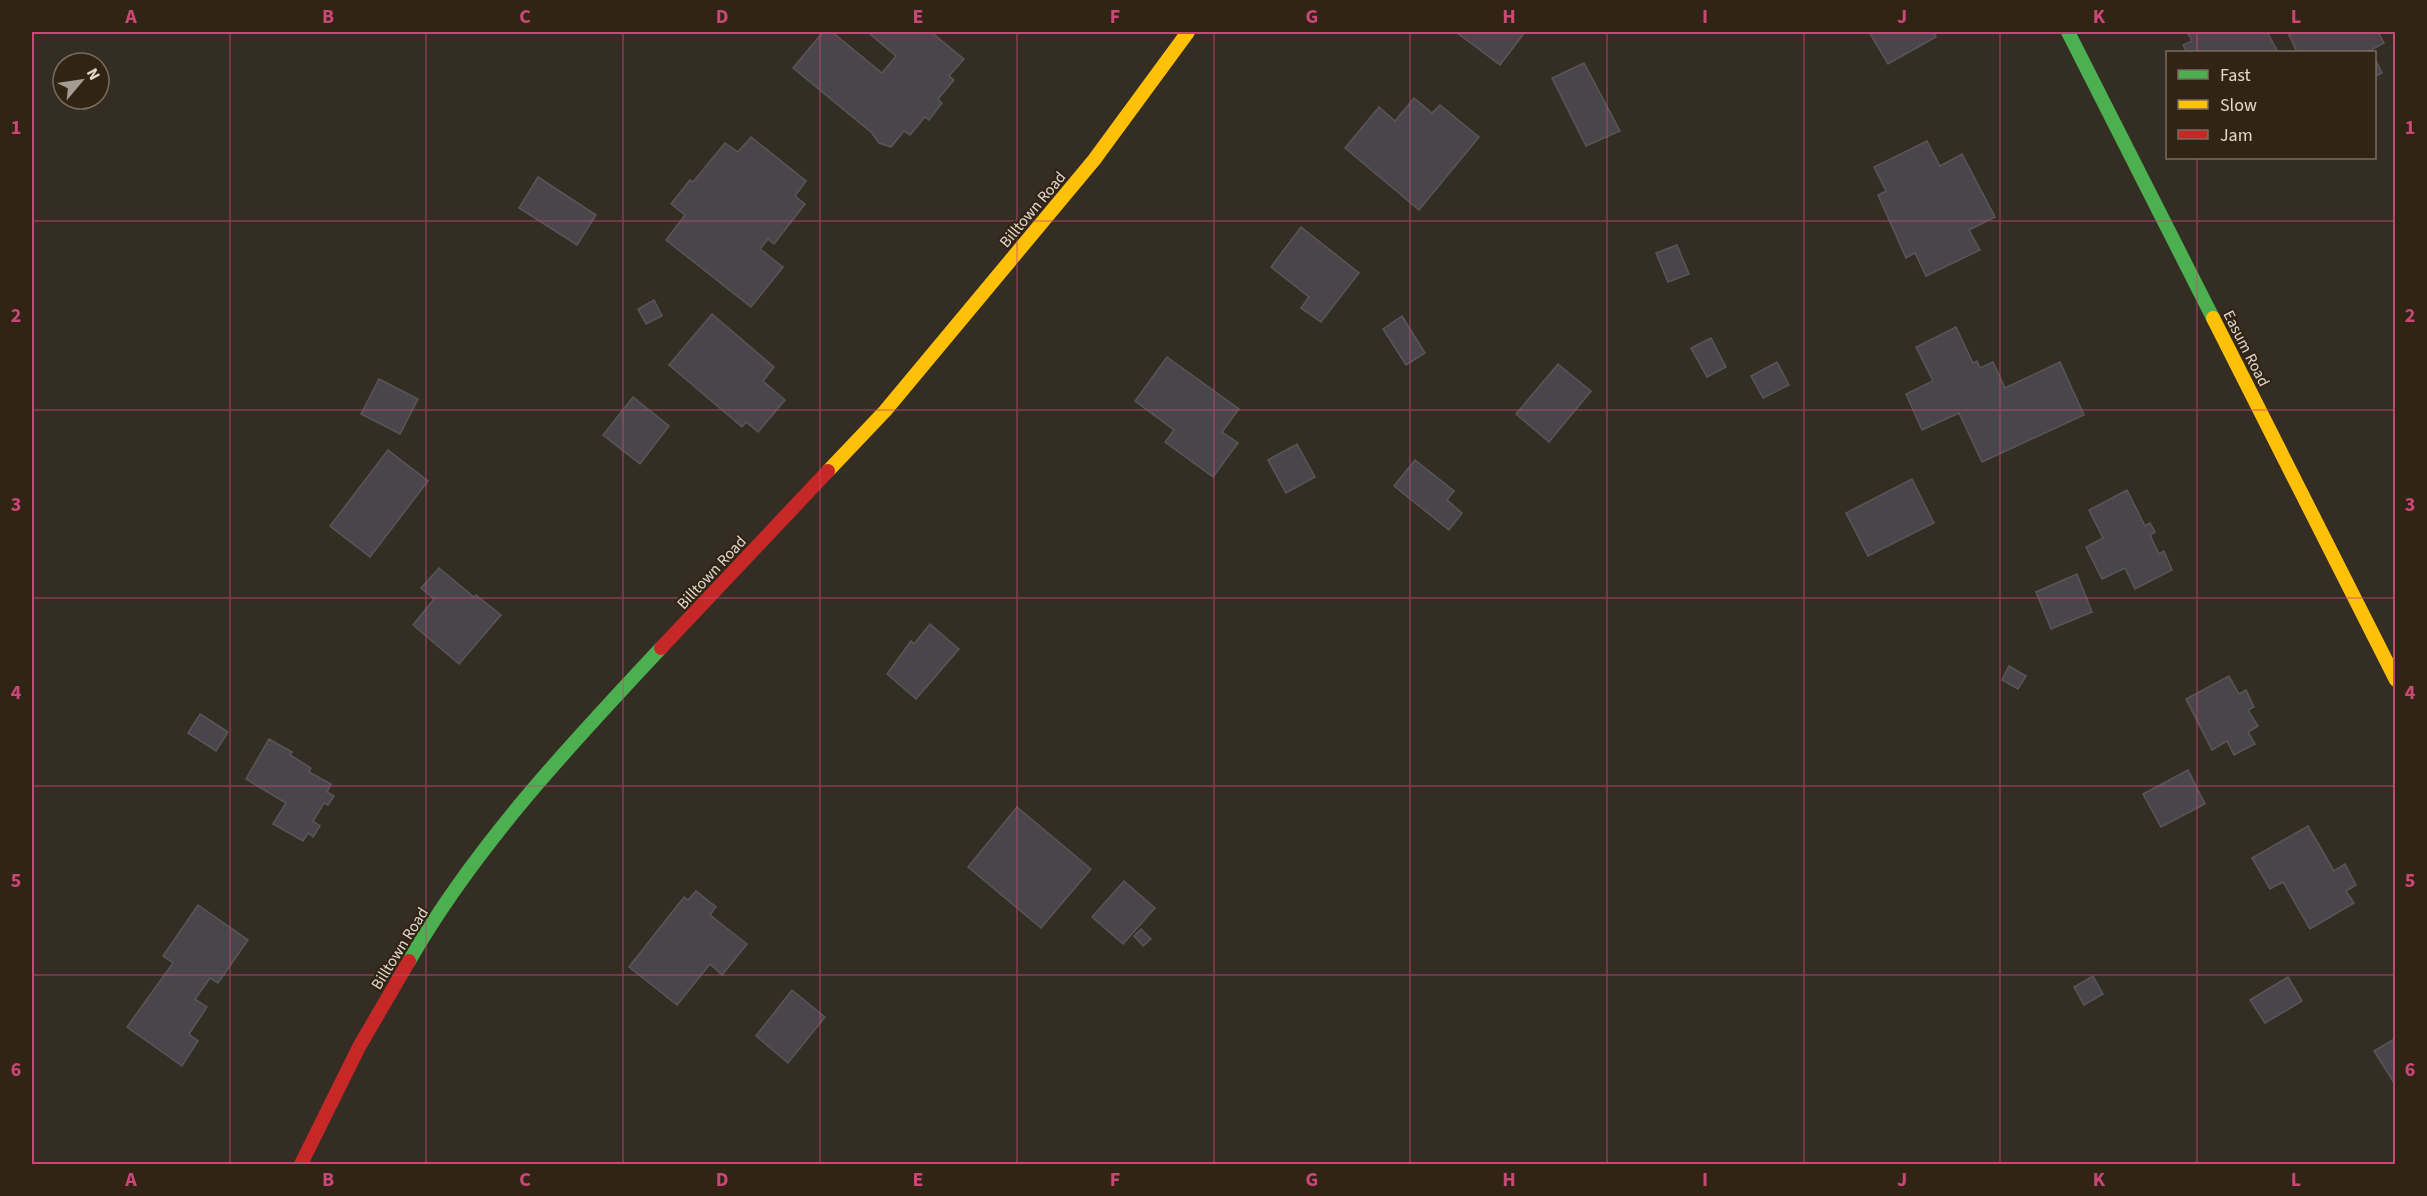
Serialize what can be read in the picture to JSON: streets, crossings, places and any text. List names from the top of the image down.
{
  "streets": {
    "main road": ["Billtown Road", "Easum Road"]
  },
  "legend": ["Fast", "Slow", "Jam"],
  "north": "top right",
  "grid": {
    "columns": [
      "A",
      "B",
      "C",
      "D",
      "E",
      "F",
      "G",
      "H",
      "I",
      "J",
      "K",
      "L"
    ],
    "rows": [
      "1",
      "2",
      "3",
      "4",
      "5",
      "6"
    ]
  }
}
